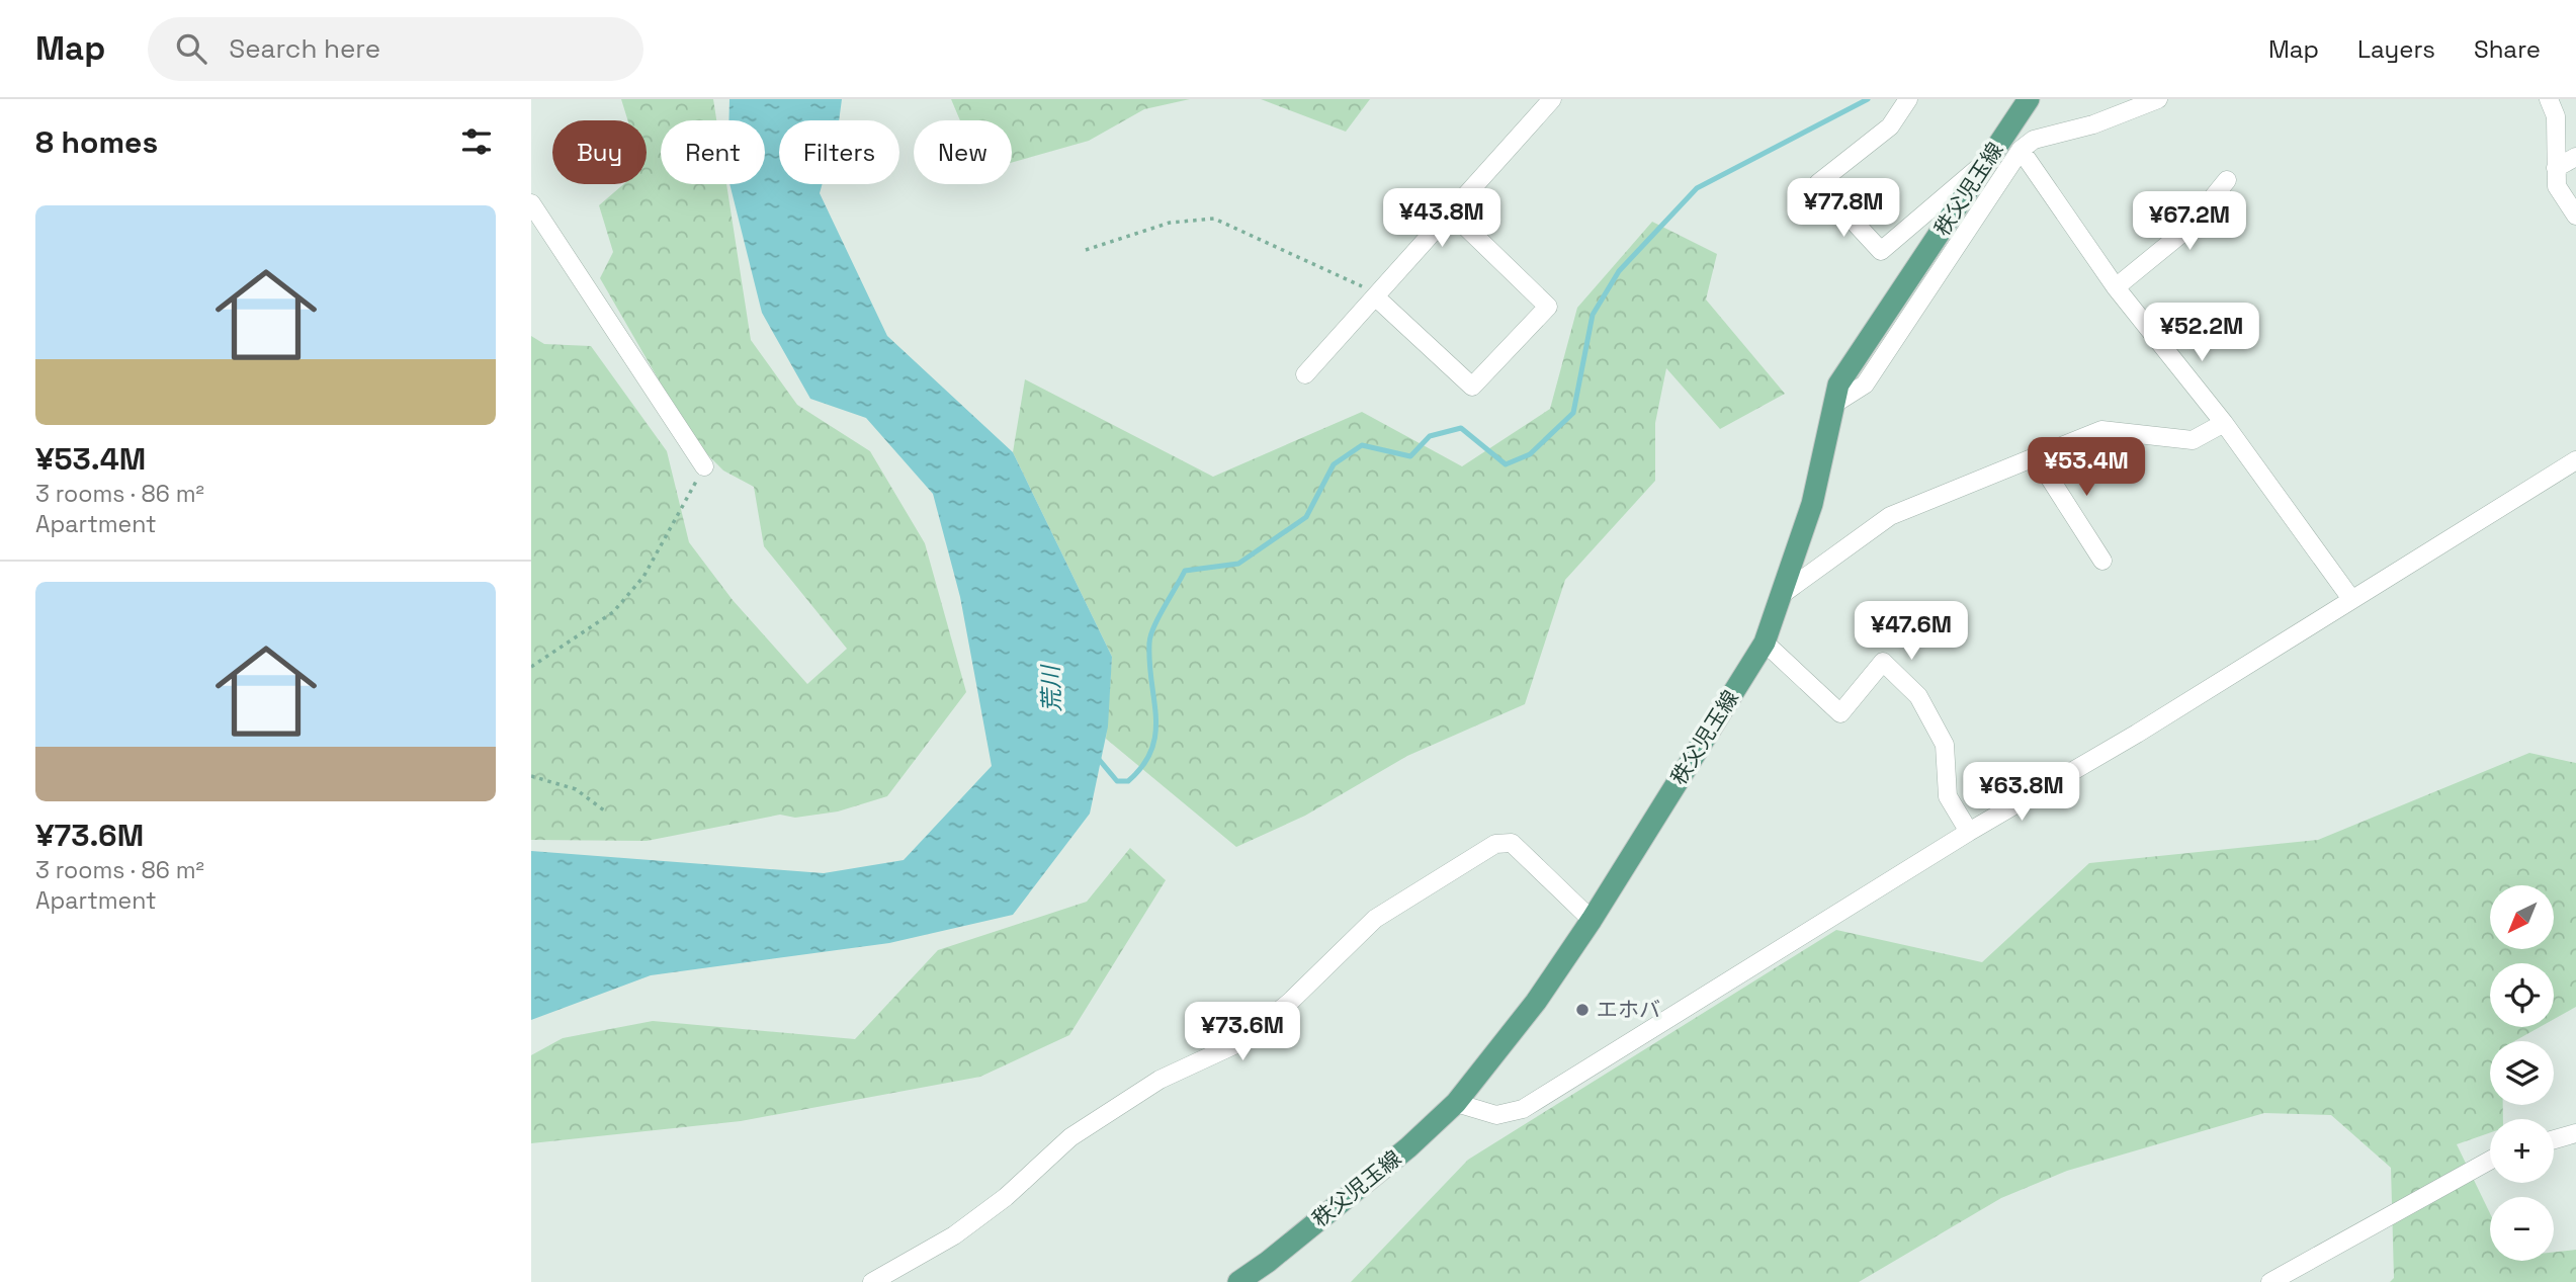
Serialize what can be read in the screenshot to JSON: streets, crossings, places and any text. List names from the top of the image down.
{
  "streets": {
    "main road": ["秩父児玉線"]
  },
  "water": ["荒川"],
  "places": ["エホバ"],
  "north": "bottom left",
  "page": {
    "header": "Map",
    "search": "Search here",
    "nav": ["Map", "Layers", "Share"],
    "heading": "8 homes",
    "chip": [
      "Buy",
      "Rent",
      "Filters",
      "New"
    ],
    "price": [
      "¥77.8M",
      "¥43.8M",
      "¥67.2M",
      "¥52.2M",
      "¥53.4M",
      "¥47.6M",
      "¥63.8M",
      "¥73.6M"
    ],
    "list": [
      {
        "name": "¥53.4M",
        "note": "3 rooms · 86 m² · Apartment"
      },
      {
        "name": "¥73.6M",
        "note": "3 rooms · 86 m² · Apartment"
      }
    ],
    "map_buttons": ["+", "−"]
  }
}
